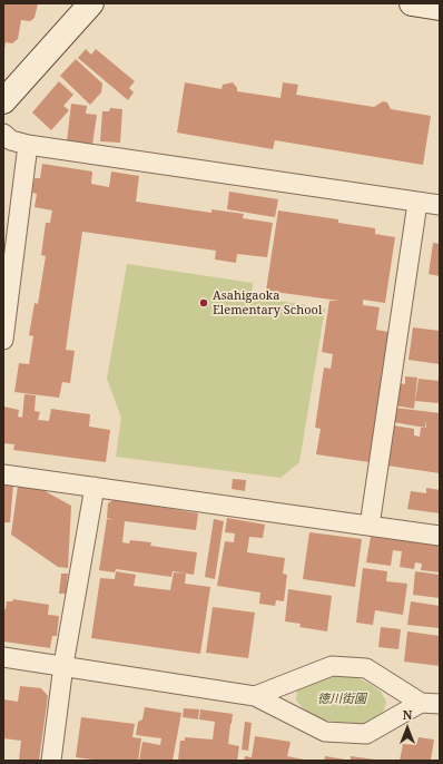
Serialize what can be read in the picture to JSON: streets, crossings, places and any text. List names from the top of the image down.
{
  "parks": ["徳川街園"],
  "places": ["Asahigaoka Elementary School"],
  "north": "top"
}
